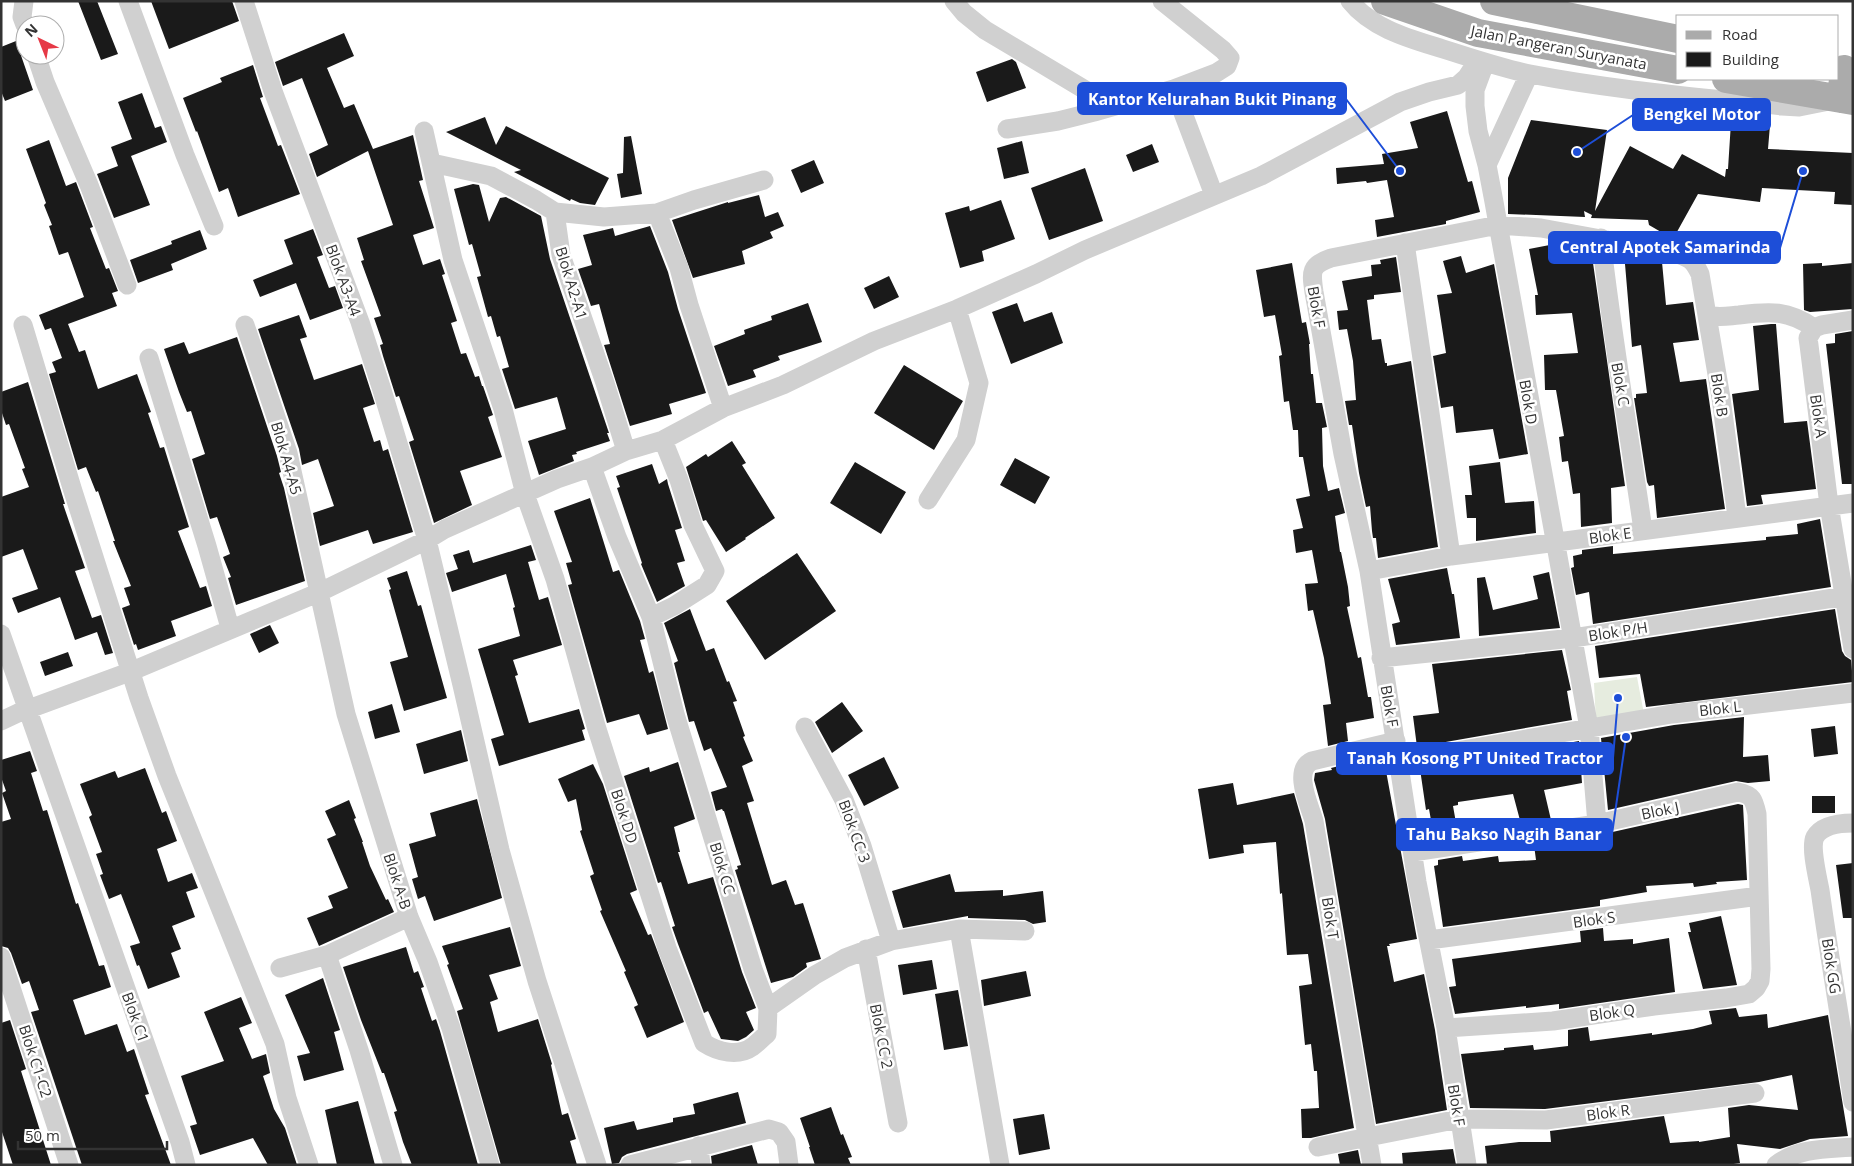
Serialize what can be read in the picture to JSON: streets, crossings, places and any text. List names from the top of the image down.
{
  "streets": {
    "main road": ["Jalan Pangeran Suryanata"],
    "street": [
      "Blok A3-A4",
      "Blok A2-A1",
      "Blok F",
      "Blok C",
      "Blok B",
      "Blok D",
      "Blok A",
      "Blok A4-A5",
      "Blok E",
      "Blok P/H",
      "Blok L",
      "Blok J",
      "Blok DD",
      "Blok CC 3",
      "Blok CC",
      "Blok A-B",
      "Blok T",
      "Blok S",
      "Blok GG",
      "Blok Q",
      "Blok C1",
      "Blok CC 2",
      "Blok C1-C2",
      "Blok R"
    ]
  },
  "crossings": [
    ["Blok F", "Blok E"],
    ["Blok F", "Blok P/H"],
    ["Blok F", "Blok L"],
    ["Blok F", "Blok J"],
    ["Blok F", "Blok T"],
    ["Blok F", "Blok S"],
    ["Blok F", "Blok Q"],
    ["Blok F", "Blok R"],
    ["Blok C", "Blok B"],
    ["Blok C", "Blok E"],
    ["Blok B", "Blok E"],
    ["Blok D", "Blok E"],
    ["Blok D", "Blok P/H"],
    ["Blok D", "Blok L"],
    ["Blok D", "Blok J"],
    ["Blok A", "Blok E"],
    ["Blok A", "Blok P/H"],
    ["Blok A4-A5", "Blok A-B"],
    ["Blok J", "Blok S"],
    ["Blok J", "Blok Q"],
    ["Blok DD", "Blok CC"],
    ["Blok T", "Blok R"],
    ["Blok S", "Blok Q"]
  ],
  "places": [
    "Bengkel Motor",
    "Kantor Kelurahan Bukit Pinang",
    "Central Apotek Samarinda",
    "Tanah Kosong PT United Tractor",
    "Tahu Bakso Nagih Banar"
  ],
  "legend": ["Road", "Building"],
  "scale_bar": "50 m",
  "north": "top left"
}
